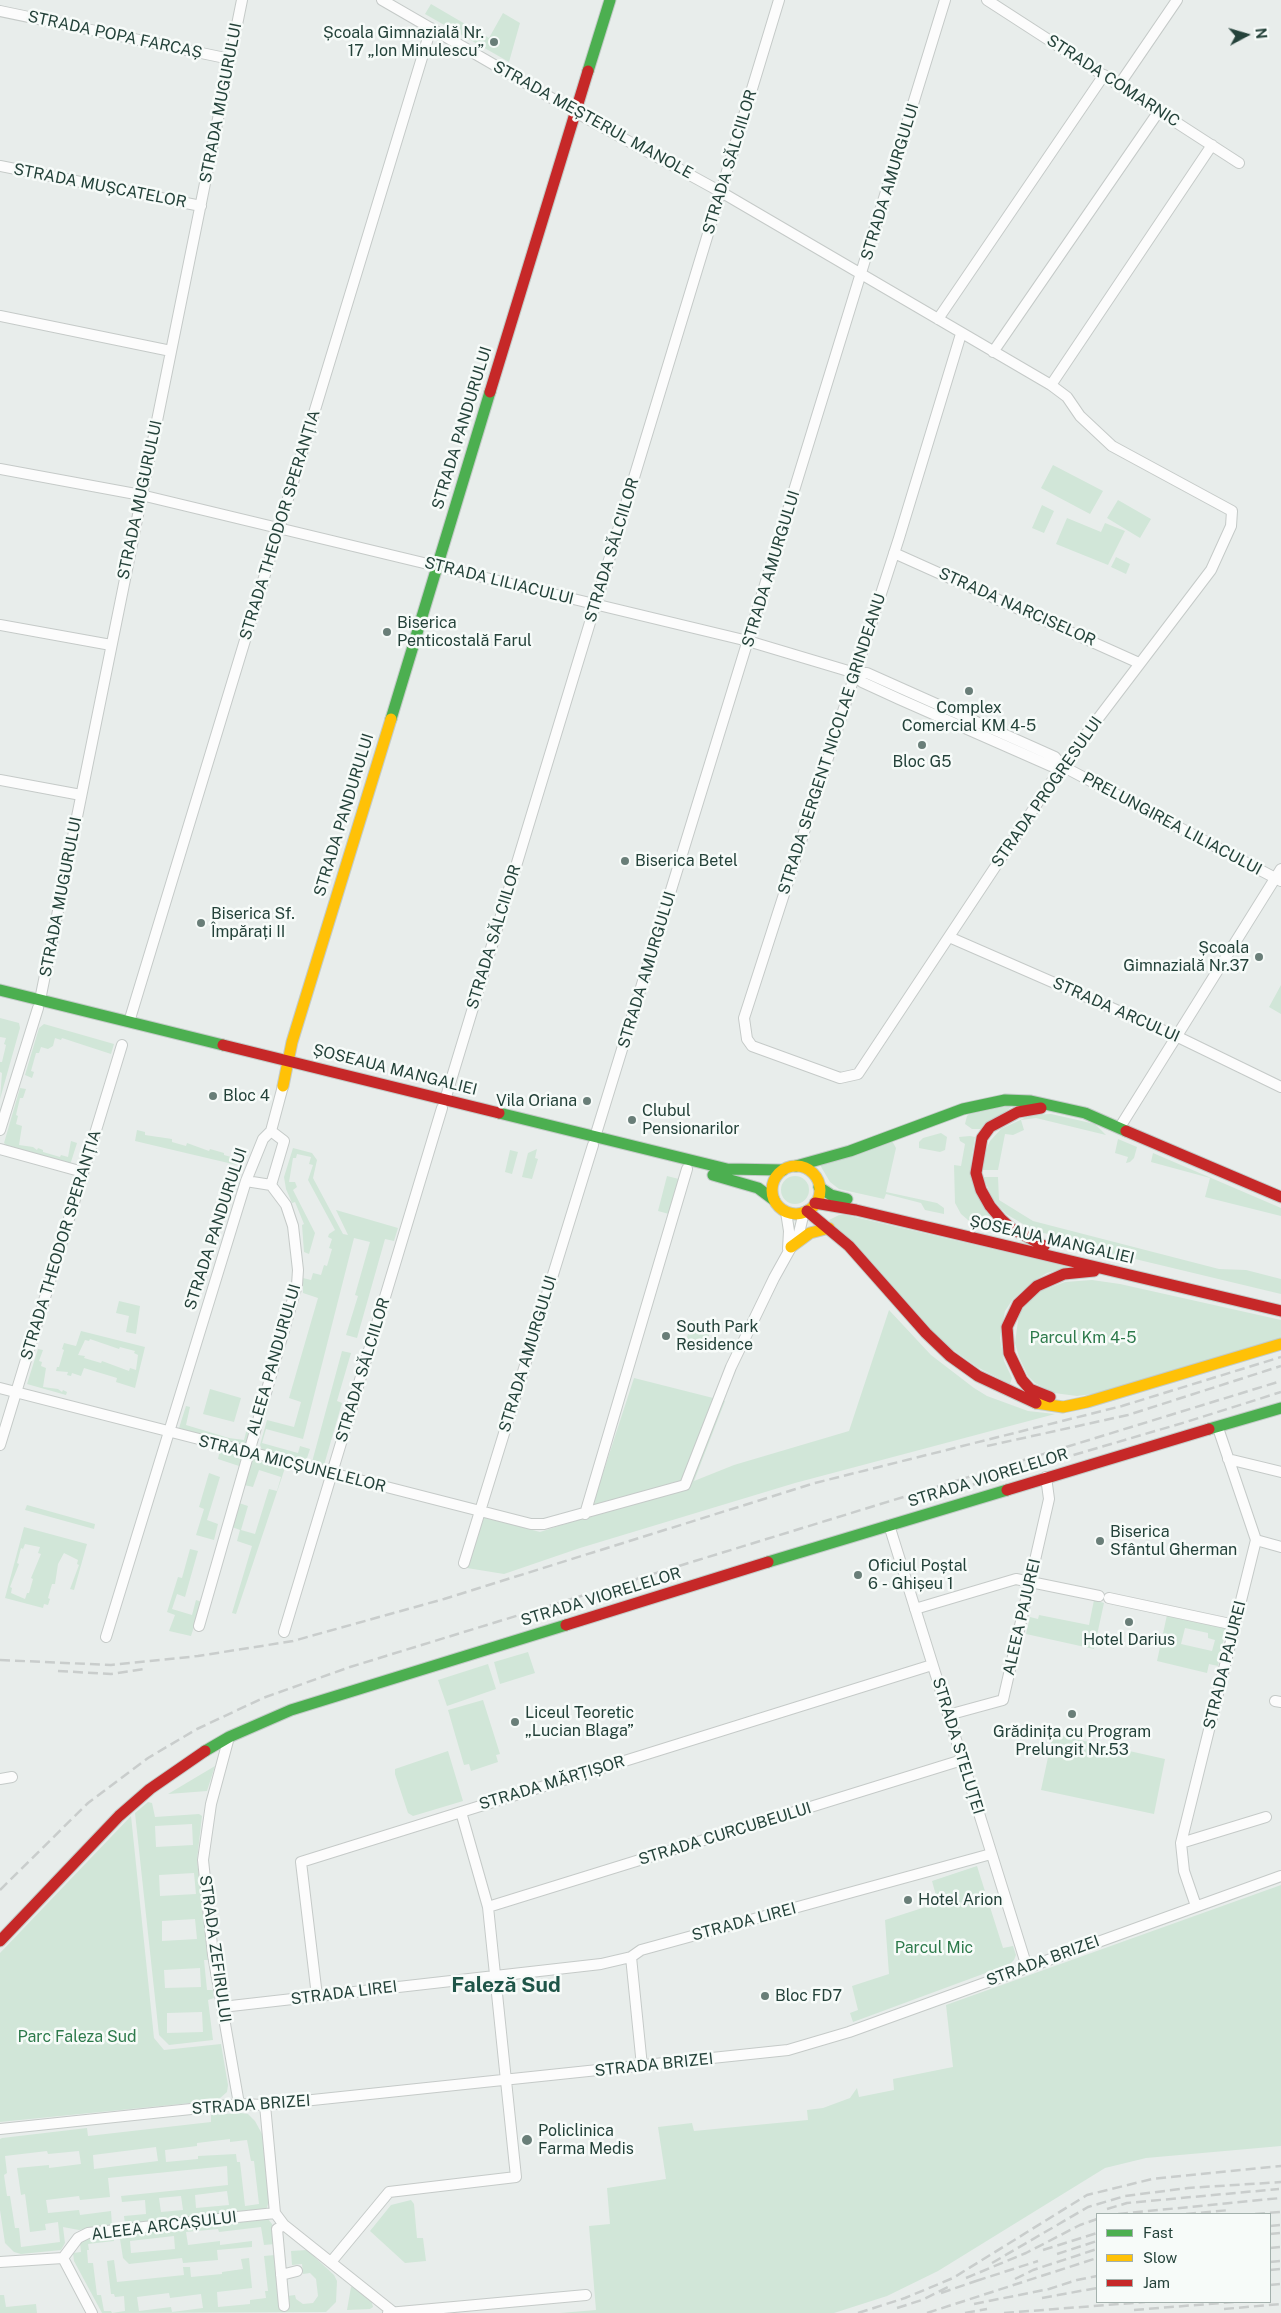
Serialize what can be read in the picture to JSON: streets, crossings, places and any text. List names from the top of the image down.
{
  "streets": {
    "main road": ["STRADA PANDURULUI", "ȘOSEAUA MANGALIEI", "STRADA VIORELELOR"],
    "street": [
      "STRADA POPA FARCAȘ",
      "STRADA COMARNIC",
      "STRADA MUGURULUI",
      "STRADA MEȘTERUL MANOLE",
      "STRADA SĂLCIILOR",
      "STRADA AMURGULUI",
      "STRADA MUȘCATELOR",
      "STRADA THEODOR SPERANȚIA",
      "STRADA LILIACULUI",
      "STRADA NARCISELOR",
      "STRADA SERGENT NICOLAE GRINDEANU",
      "STRADA PROGRESULUI",
      "PRELUNGIREA LILIACULUI",
      "STRADA ARCULUI",
      "ALEEA PANDURULUI",
      "STRADA MICȘUNELELOR",
      "ALEEA PAJUREI",
      "STRADA PAJUREI",
      "STRADA STELUȚEI",
      "STRADA MĂRȚIȘOR",
      "STRADA CURCUBEULUI",
      "STRADA LIREI",
      "STRADA ZEFIRULUI",
      "STRADA BRIZEI",
      "ALEEA ARCAȘULUI"
    ]
  },
  "crossings": [
    ["STRADA POPA FARCAȘ", "STRADA MUGURULUI"],
    ["STRADA MUGURULUI", "STRADA MUȘCATELOR"],
    ["STRADA MUGURULUI", "STRADA LILIACULUI"],
    ["STRADA MUGURULUI", "ȘOSEAUA MANGALIEI"],
    ["STRADA MEȘTERUL MANOLE", "STRADA SĂLCIILOR"],
    ["STRADA MEȘTERUL MANOLE", "STRADA AMURGULUI"],
    ["STRADA MEȘTERUL MANOLE", "STRADA PANDURULUI"],
    ["STRADA MEȘTERUL MANOLE", "STRADA THEODOR SPERANȚIA"],
    ["STRADA MEȘTERUL MANOLE", "STRADA SERGENT NICOLAE GRINDEANU"],
    ["STRADA MEȘTERUL MANOLE", "STRADA PROGRESULUI"],
    ["STRADA SĂLCIILOR", "STRADA LILIACULUI"],
    ["STRADA SĂLCIILOR", "ȘOSEAUA MANGALIEI"],
    ["STRADA SĂLCIILOR", "STRADA MICȘUNELELOR"],
    ["STRADA AMURGULUI", "STRADA LILIACULUI"],
    ["STRADA AMURGULUI", "ȘOSEAUA MANGALIEI"],
    ["STRADA AMURGULUI", "STRADA MICȘUNELELOR"],
    ["STRADA PANDURULUI", "STRADA LILIACULUI"],
    ["STRADA PANDURULUI", "ȘOSEAUA MANGALIEI"],
    ["STRADA PANDURULUI", "STRADA MICȘUNELELOR"],
    ["STRADA THEODOR SPERANȚIA", "STRADA LILIACULUI"],
    ["STRADA THEODOR SPERANȚIA", "ȘOSEAUA MANGALIEI"],
    ["STRADA THEODOR SPERANȚIA", "STRADA MICȘUNELELOR"],
    ["STRADA LILIACULUI", "STRADA SERGENT NICOLAE GRINDEANU"],
    ["STRADA LILIACULUI", "PRELUNGIREA LILIACULUI"],
    ["STRADA NARCISELOR", "STRADA SERGENT NICOLAE GRINDEANU"],
    ["STRADA NARCISELOR", "STRADA PROGRESULUI"],
    ["STRADA SERGENT NICOLAE GRINDEANU", "STRADA PROGRESULUI"],
    ["STRADA SERGENT NICOLAE GRINDEANU", "PRELUNGIREA LILIACULUI"],
    ["STRADA PROGRESULUI", "PRELUNGIREA LILIACULUI"],
    ["STRADA PROGRESULUI", "STRADA ARCULUI"],
    ["ALEEA PANDURULUI", "STRADA MICȘUNELELOR"],
    ["STRADA VIORELELOR", "ALEEA PAJUREI"],
    ["STRADA VIORELELOR", "STRADA STELUȚEI"],
    ["STRADA VIORELELOR", "STRADA ZEFIRULUI"],
    ["ALEEA PAJUREI", "STRADA STELUȚEI"],
    ["STRADA PAJUREI", "STRADA BRIZEI"],
    ["STRADA STELUȚEI", "STRADA MĂRȚIȘOR"],
    ["STRADA STELUȚEI", "STRADA CURCUBEULUI"],
    ["STRADA STELUȚEI", "STRADA LIREI"],
    ["STRADA STELUȚEI", "STRADA BRIZEI"],
    ["STRADA MĂRȚIȘOR", "STRADA LIREI"],
    ["STRADA LIREI", "STRADA ZEFIRULUI"],
    ["STRADA ZEFIRULUI", "STRADA BRIZEI"]
  ],
  "districts": ["Faleză Sud"],
  "parks": ["Parcul Km 4-5", "Parcul Mic", "Parc Faleza Sud"],
  "places": [
    "Școala Gimnazială Nr. 17 „Ion Minulescu”",
    "Biserica Penticostală Farul",
    "Complex Comercial KM 4-5",
    "Bloc G5",
    "Biserica Betel",
    "Biserica Sf. Împărați II",
    "Școala Gimnazială Nr.37",
    "Bloc 4",
    "Vila Oriana",
    "Clubul Pensionarilor",
    "South Park Residence",
    "Biserica Sfântul Gherman",
    "Oficiul Poștal 6 - Ghișeu 1",
    "Hotel Darius",
    "Grădinița cu Program Prelungit Nr.53",
    "Liceul Teoretic „Lucian Blaga”",
    "Hotel Arion",
    "Bloc FD7",
    "Policlinica Farma Medis"
  ],
  "legend": ["Fast", "Slow", "Jam"],
  "north": "right"
}
